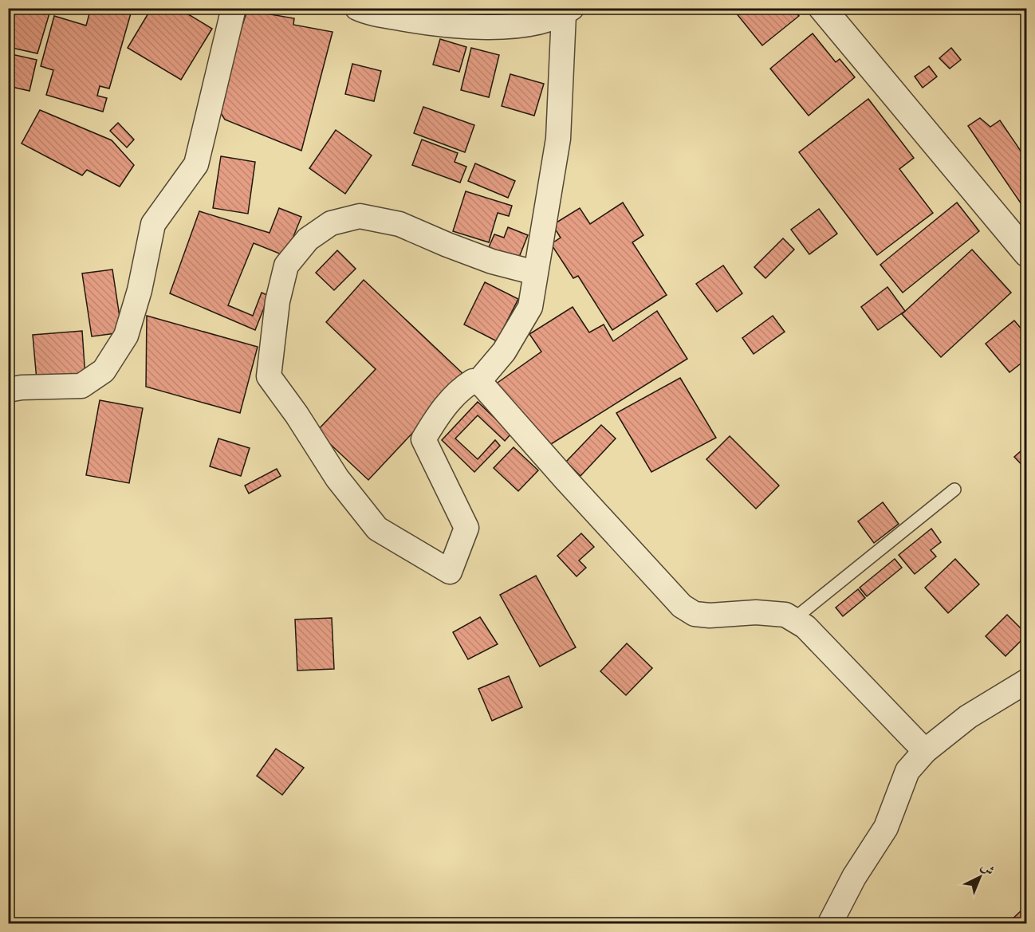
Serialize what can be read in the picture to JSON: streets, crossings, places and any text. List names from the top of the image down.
{
  "north": "top right"
}
